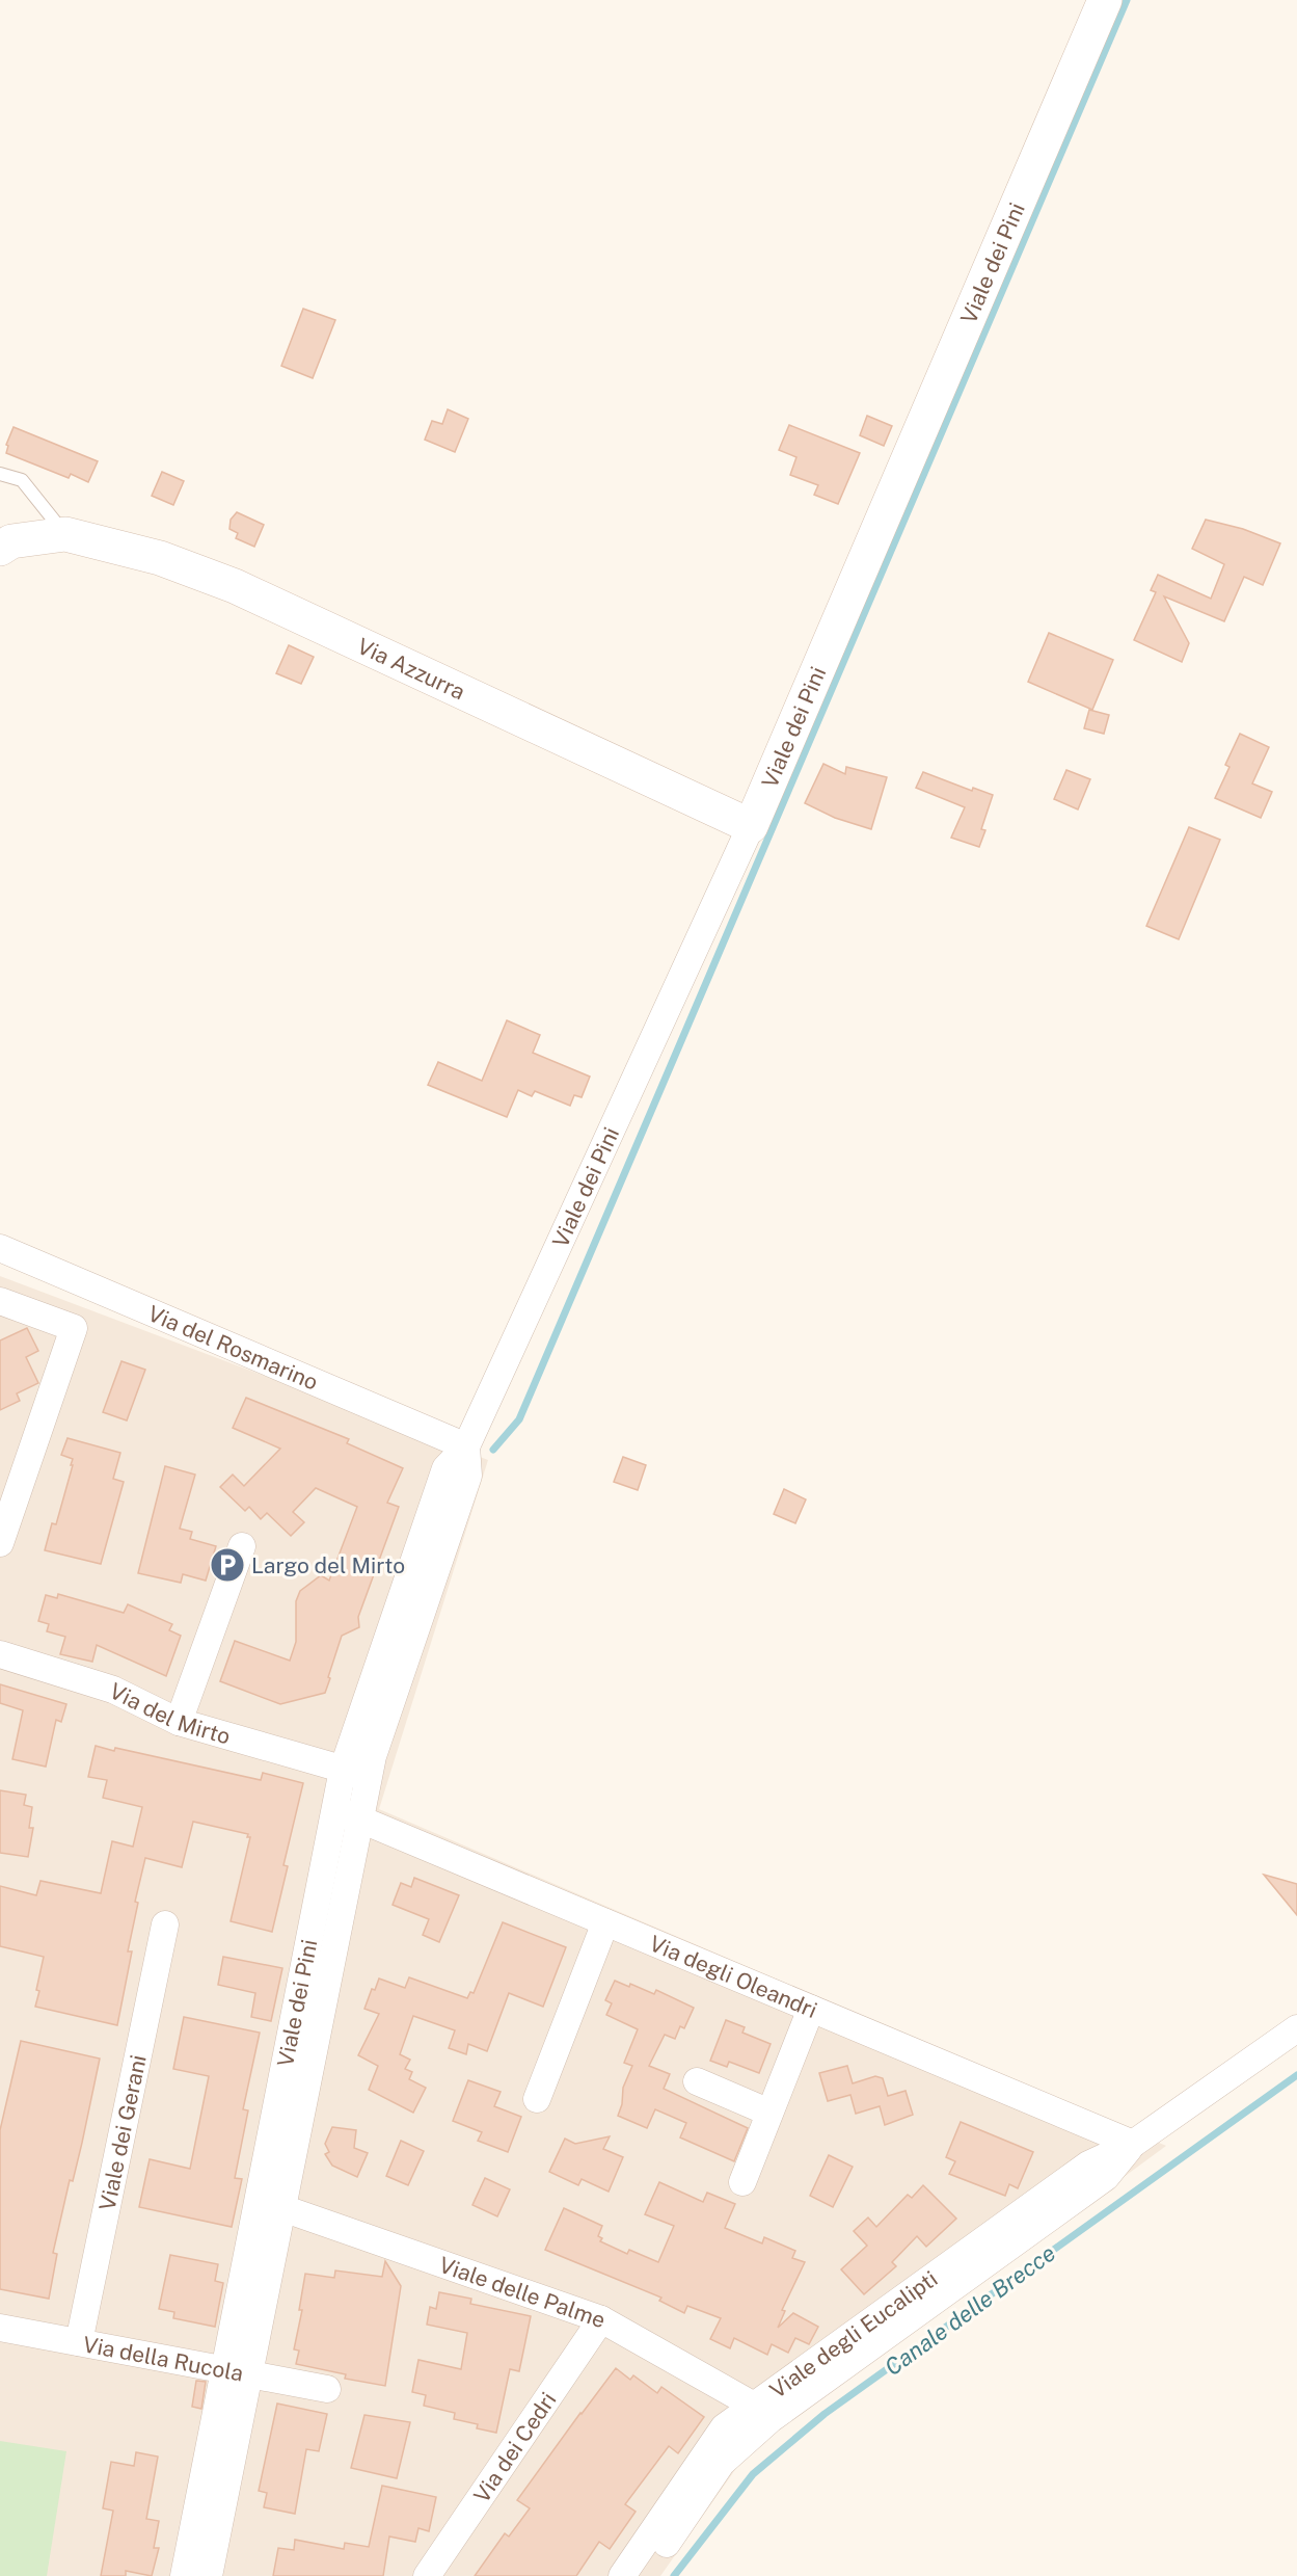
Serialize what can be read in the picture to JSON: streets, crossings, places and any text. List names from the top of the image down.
{
  "streets": {
    "street": [
      "Viale dei Pini",
      "Via Azzurra",
      "Via del Rosmarino",
      "Via del Mirto",
      "Via degli Oleandri",
      "Viale dei Gerani",
      "Viale delle Palme",
      "Viale degli Eucalipti",
      "Via della Rucola",
      "Via dei Cedri"
    ]
  },
  "crossings": [
    ["Viale dei Pini", "Via Azzurra"],
    ["Viale dei Pini", "Via del Rosmarino"],
    ["Viale dei Pini", "Via del Mirto"],
    ["Viale dei Pini", "Via degli Oleandri"],
    ["Viale dei Pini", "Viale delle Palme"],
    ["Viale dei Pini", "Via della Rucola"],
    ["Via degli Oleandri", "Viale degli Eucalipti"],
    ["Viale dei Gerani", "Via della Rucola"],
    ["Viale delle Palme", "Viale degli Eucalipti"],
    ["Viale delle Palme", "Via dei Cedri"]
  ],
  "water": ["Canale delle Brecce"],
  "places": {
    "parking": ["Largo del Mirto"]
  }
}
